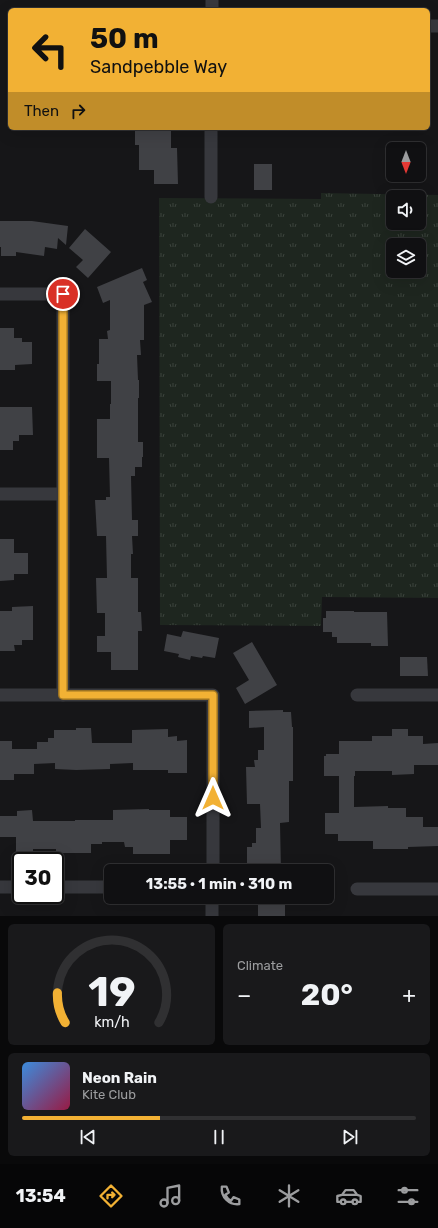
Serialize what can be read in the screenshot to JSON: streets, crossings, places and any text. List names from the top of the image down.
{
  "north": "bottom",
  "page": {
    "turn": ["50 m", "Sandpebble Way"],
    "then": "Then",
    "limit": "30",
    "trip": "13:55 · 1 min · 310 m",
    "tile": "Climate",
    "heat": ["−", "20°", "+"],
    "song": ["Neon Rain", "Kite Club"],
    "tabs": "13:54",
    "gauge": ["19", "km/h"]
  }
}
